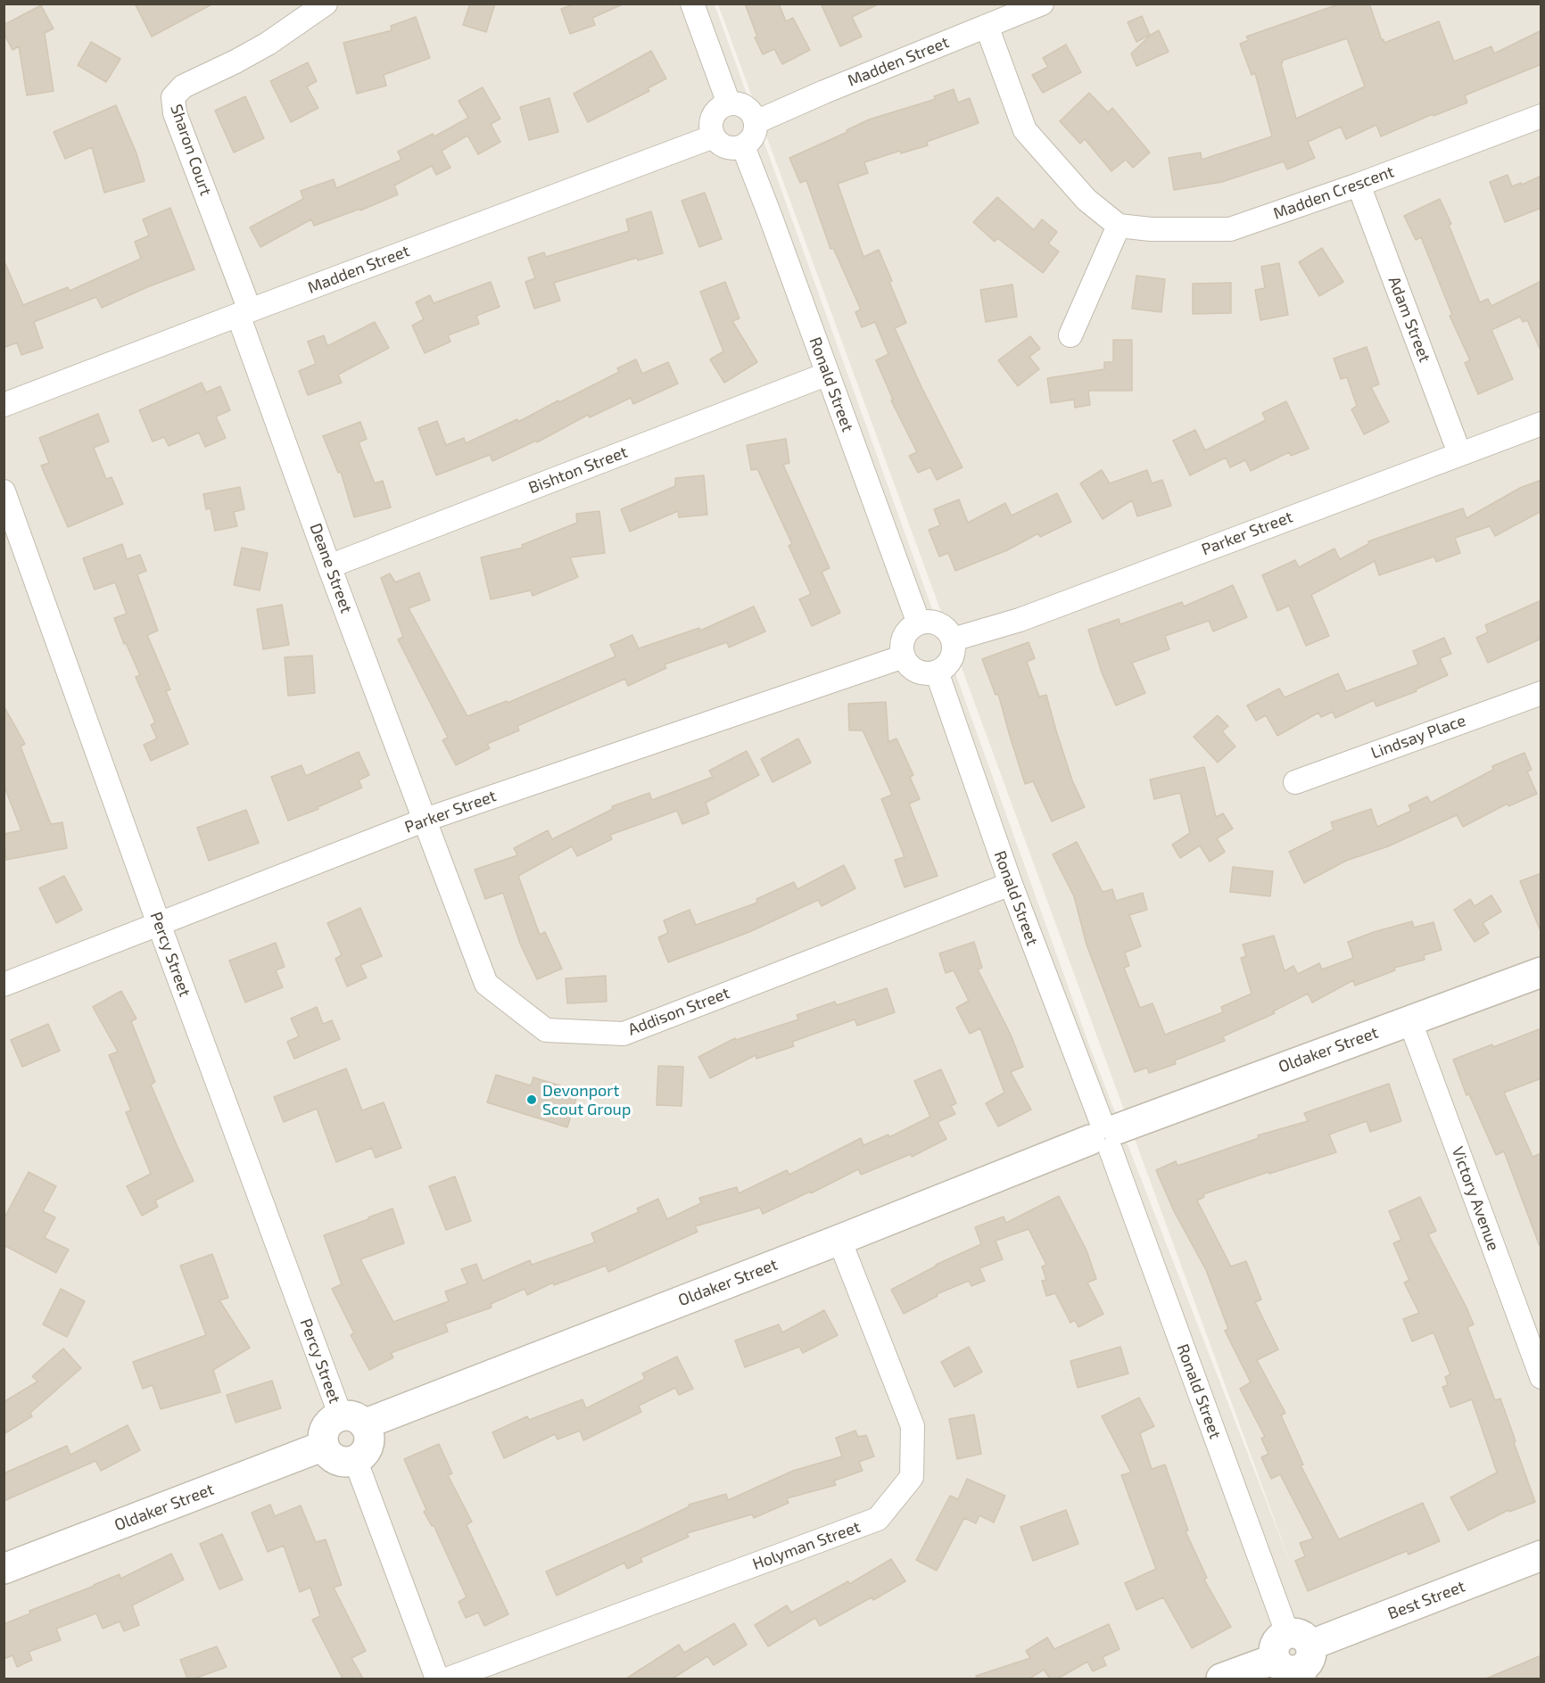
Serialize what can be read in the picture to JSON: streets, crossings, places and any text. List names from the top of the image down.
{
  "streets": {
    "street": [
      "Madden Street",
      "Sharon Court",
      "Madden Crescent",
      "Adam Street",
      "Ronald Street",
      "Bishton Street",
      "Parker Street",
      "Deane Street",
      "Lindsay Place",
      "Percy Street",
      "Addison Street",
      "Oldaker Street",
      "Victory Avenue",
      "Holyman Street",
      "Best Street"
    ]
  },
  "crossings": [
    ["Madden Street", "Sharon Court"],
    ["Madden Street", "Ronald Street"],
    ["Madden Street", "Deane Street"],
    ["Sharon Court", "Deane Street"],
    ["Madden Crescent", "Adam Street"],
    ["Adam Street", "Parker Street"],
    ["Ronald Street", "Bishton Street"],
    ["Ronald Street", "Parker Street"],
    ["Ronald Street", "Addison Street"],
    ["Ronald Street", "Oldaker Street"],
    ["Ronald Street", "Best Street"],
    ["Bishton Street", "Deane Street"],
    ["Parker Street", "Deane Street"],
    ["Parker Street", "Percy Street"],
    ["Parker Street", "Addison Street"],
    ["Deane Street", "Addison Street"],
    ["Percy Street", "Oldaker Street"],
    ["Oldaker Street", "Victory Avenue"],
    ["Oldaker Street", "Holyman Street"]
  ],
  "places": ["Devonport Scout Group"]
}
